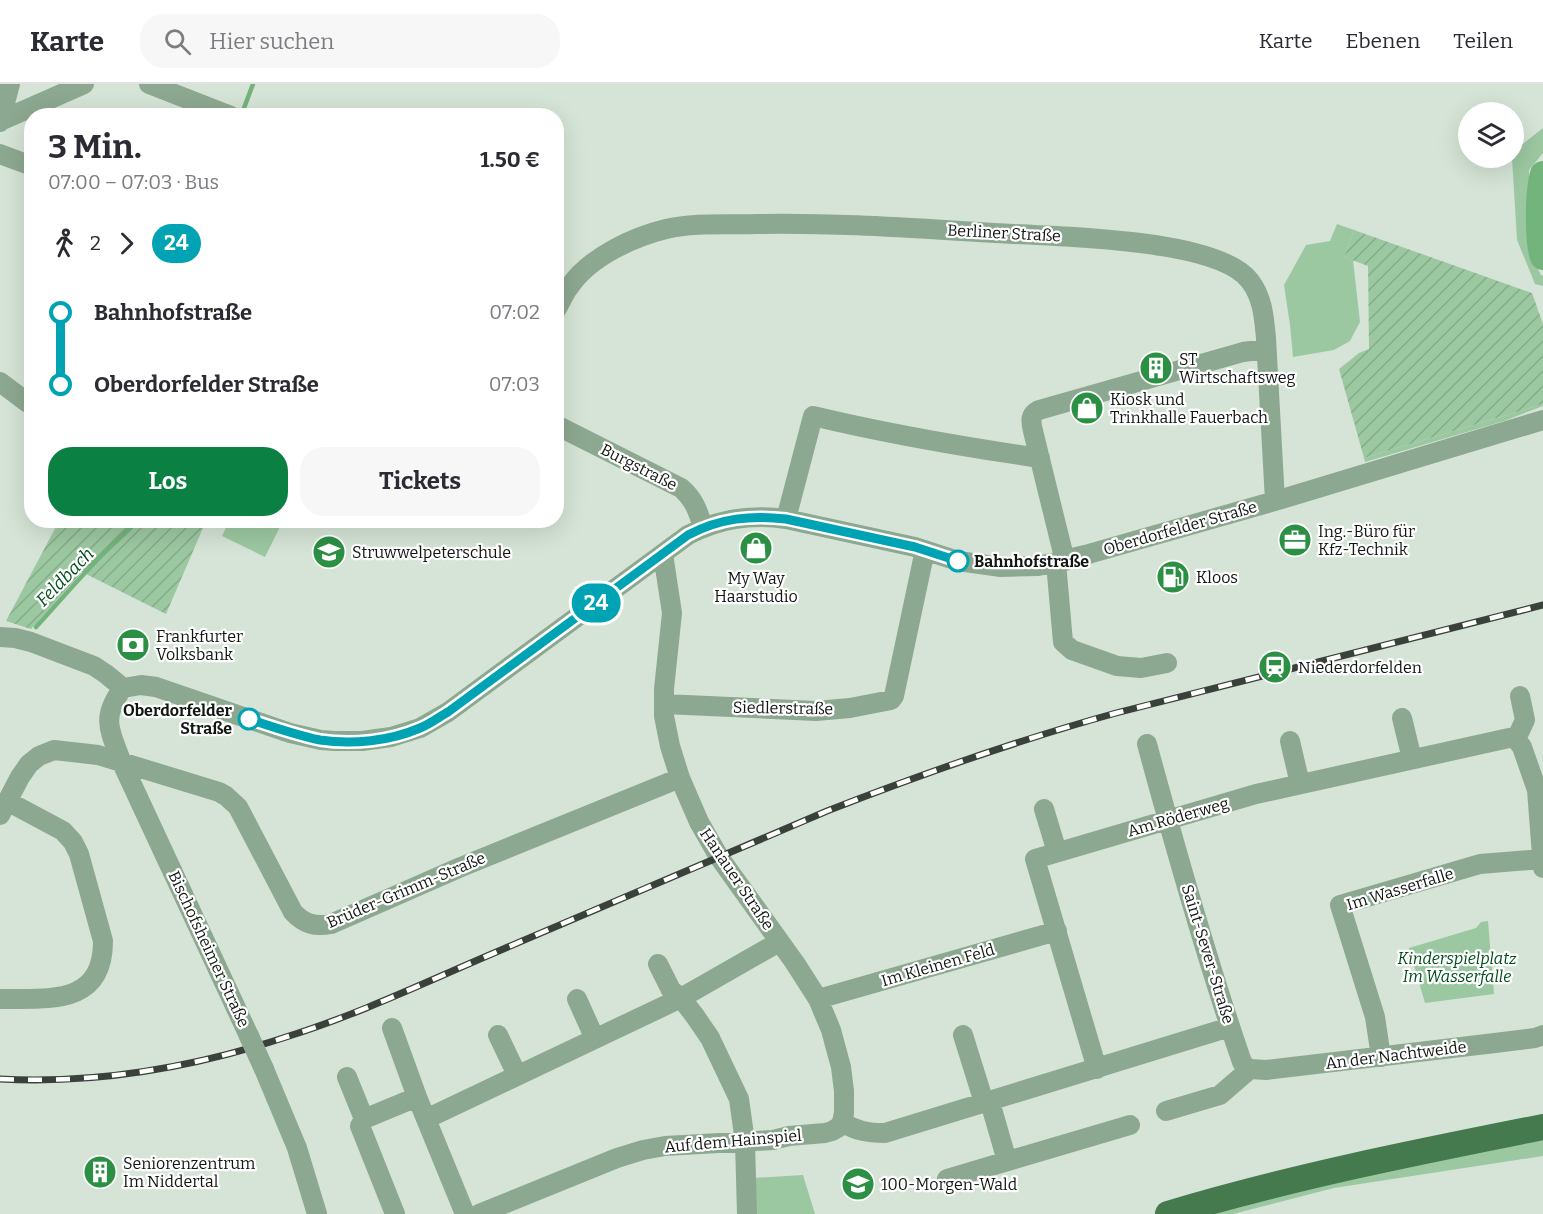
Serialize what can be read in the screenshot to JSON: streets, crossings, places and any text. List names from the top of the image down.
{
  "streets": {
    "street": [
      "Berliner Straße",
      "Burgstraße",
      "Oberdorfelder Straße",
      "Siedlerstraße",
      "Am Röderweg",
      "Hanauer Straße",
      "Im Wasserfalle",
      "Brüder-Grimm-Straße",
      "Bischofsheimer Straße",
      "Saint-Sever-Straße",
      "Im Kleinen Feld",
      "An der Nachtweide",
      "Auf dem Hainspiel"
    ]
  },
  "crossings": [
    ["Berliner Straße", "Oberdorfelder Straße"],
    ["Burgstraße", "Oberdorfelder Straße"],
    ["Oberdorfelder Straße", "Siedlerstraße"],
    ["Oberdorfelder Straße", "Hanauer Straße"],
    ["Oberdorfelder Straße", "Bischofsheimer Straße"],
    ["Siedlerstraße", "Hanauer Straße"],
    ["Am Röderweg", "Saint-Sever-Straße"],
    ["Am Röderweg", "Im Kleinen Feld"],
    ["Hanauer Straße", "Brüder-Grimm-Straße"],
    ["Hanauer Straße", "Im Kleinen Feld"],
    ["Hanauer Straße", "Auf dem Hainspiel"],
    ["Im Wasserfalle", "An der Nachtweide"],
    ["Brüder-Grimm-Straße", "Bischofsheimer Straße"],
    ["Saint-Sever-Straße", "An der Nachtweide"]
  ],
  "water": ["Feldbach"],
  "parks": ["Kinderspielplatz Im Wasserfalle"],
  "places": {
    "building": ["ST Wirtschaftsweg", "Seniorenzentrum Im Niddertal"],
    "shop": ["Kiosk und Trinkhalle Fauerbach", "My Way Haarstudio"],
    "office": ["Ing.-Büro für Kfz-Technik"],
    "school or university": ["Struwwelpeterschule", "100-Morgen-Wald"],
    "other": ["Bahnhofstraße", "Oberdorfelder Straße"],
    "fuel station": ["Kloos"],
    "bank": ["Frankfurter Volksbank"],
    "station": ["Niederdorfelden"]
  },
  "lines": ["bus line 24"],
  "page": {
    "header": "Karte",
    "search": "Hier suchen",
    "nav": ["Karte", "Ebenen", "Teilen"],
    "on_map": "24",
    "heading": ["3 Min.", "07:00 – 07:03 · Bus", "1.50 €"],
    "legs": ["2", "24"],
    "list": [
      {
        "name": "Bahnhofstraße",
        "value": "07:02"
      },
      {
        "name": "Oberdorfelder Straße",
        "value": "07:03"
      }
    ],
    "buttons": ["Los", "Tickets"]
  }
}
